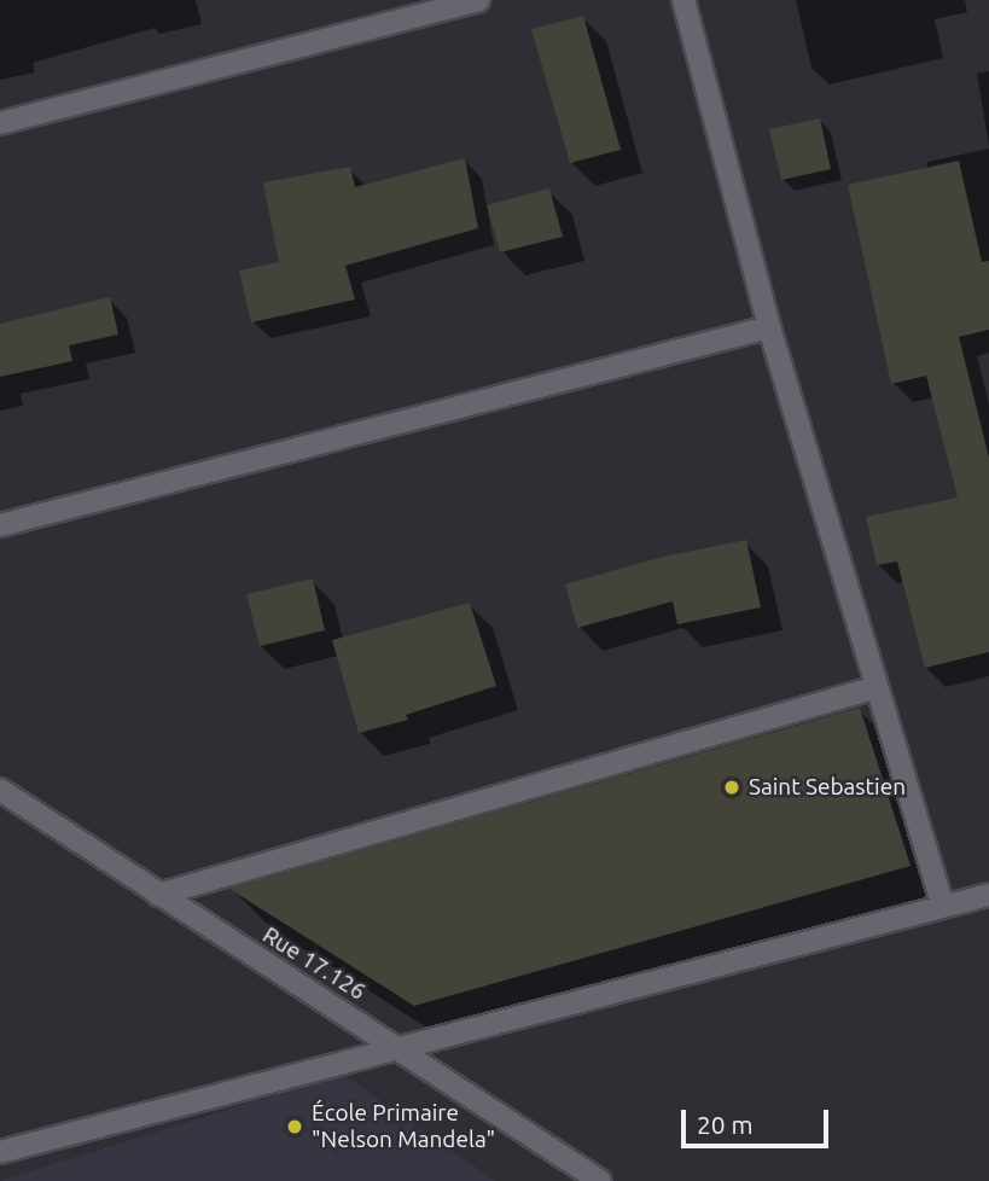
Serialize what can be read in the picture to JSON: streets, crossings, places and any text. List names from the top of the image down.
{
  "streets": {
    "street": ["Rue 17.126"]
  },
  "places": ["Saint Sebastien", "École Primaire \"Nelson Mandela\""],
  "scale_bar": "20 m"
}
